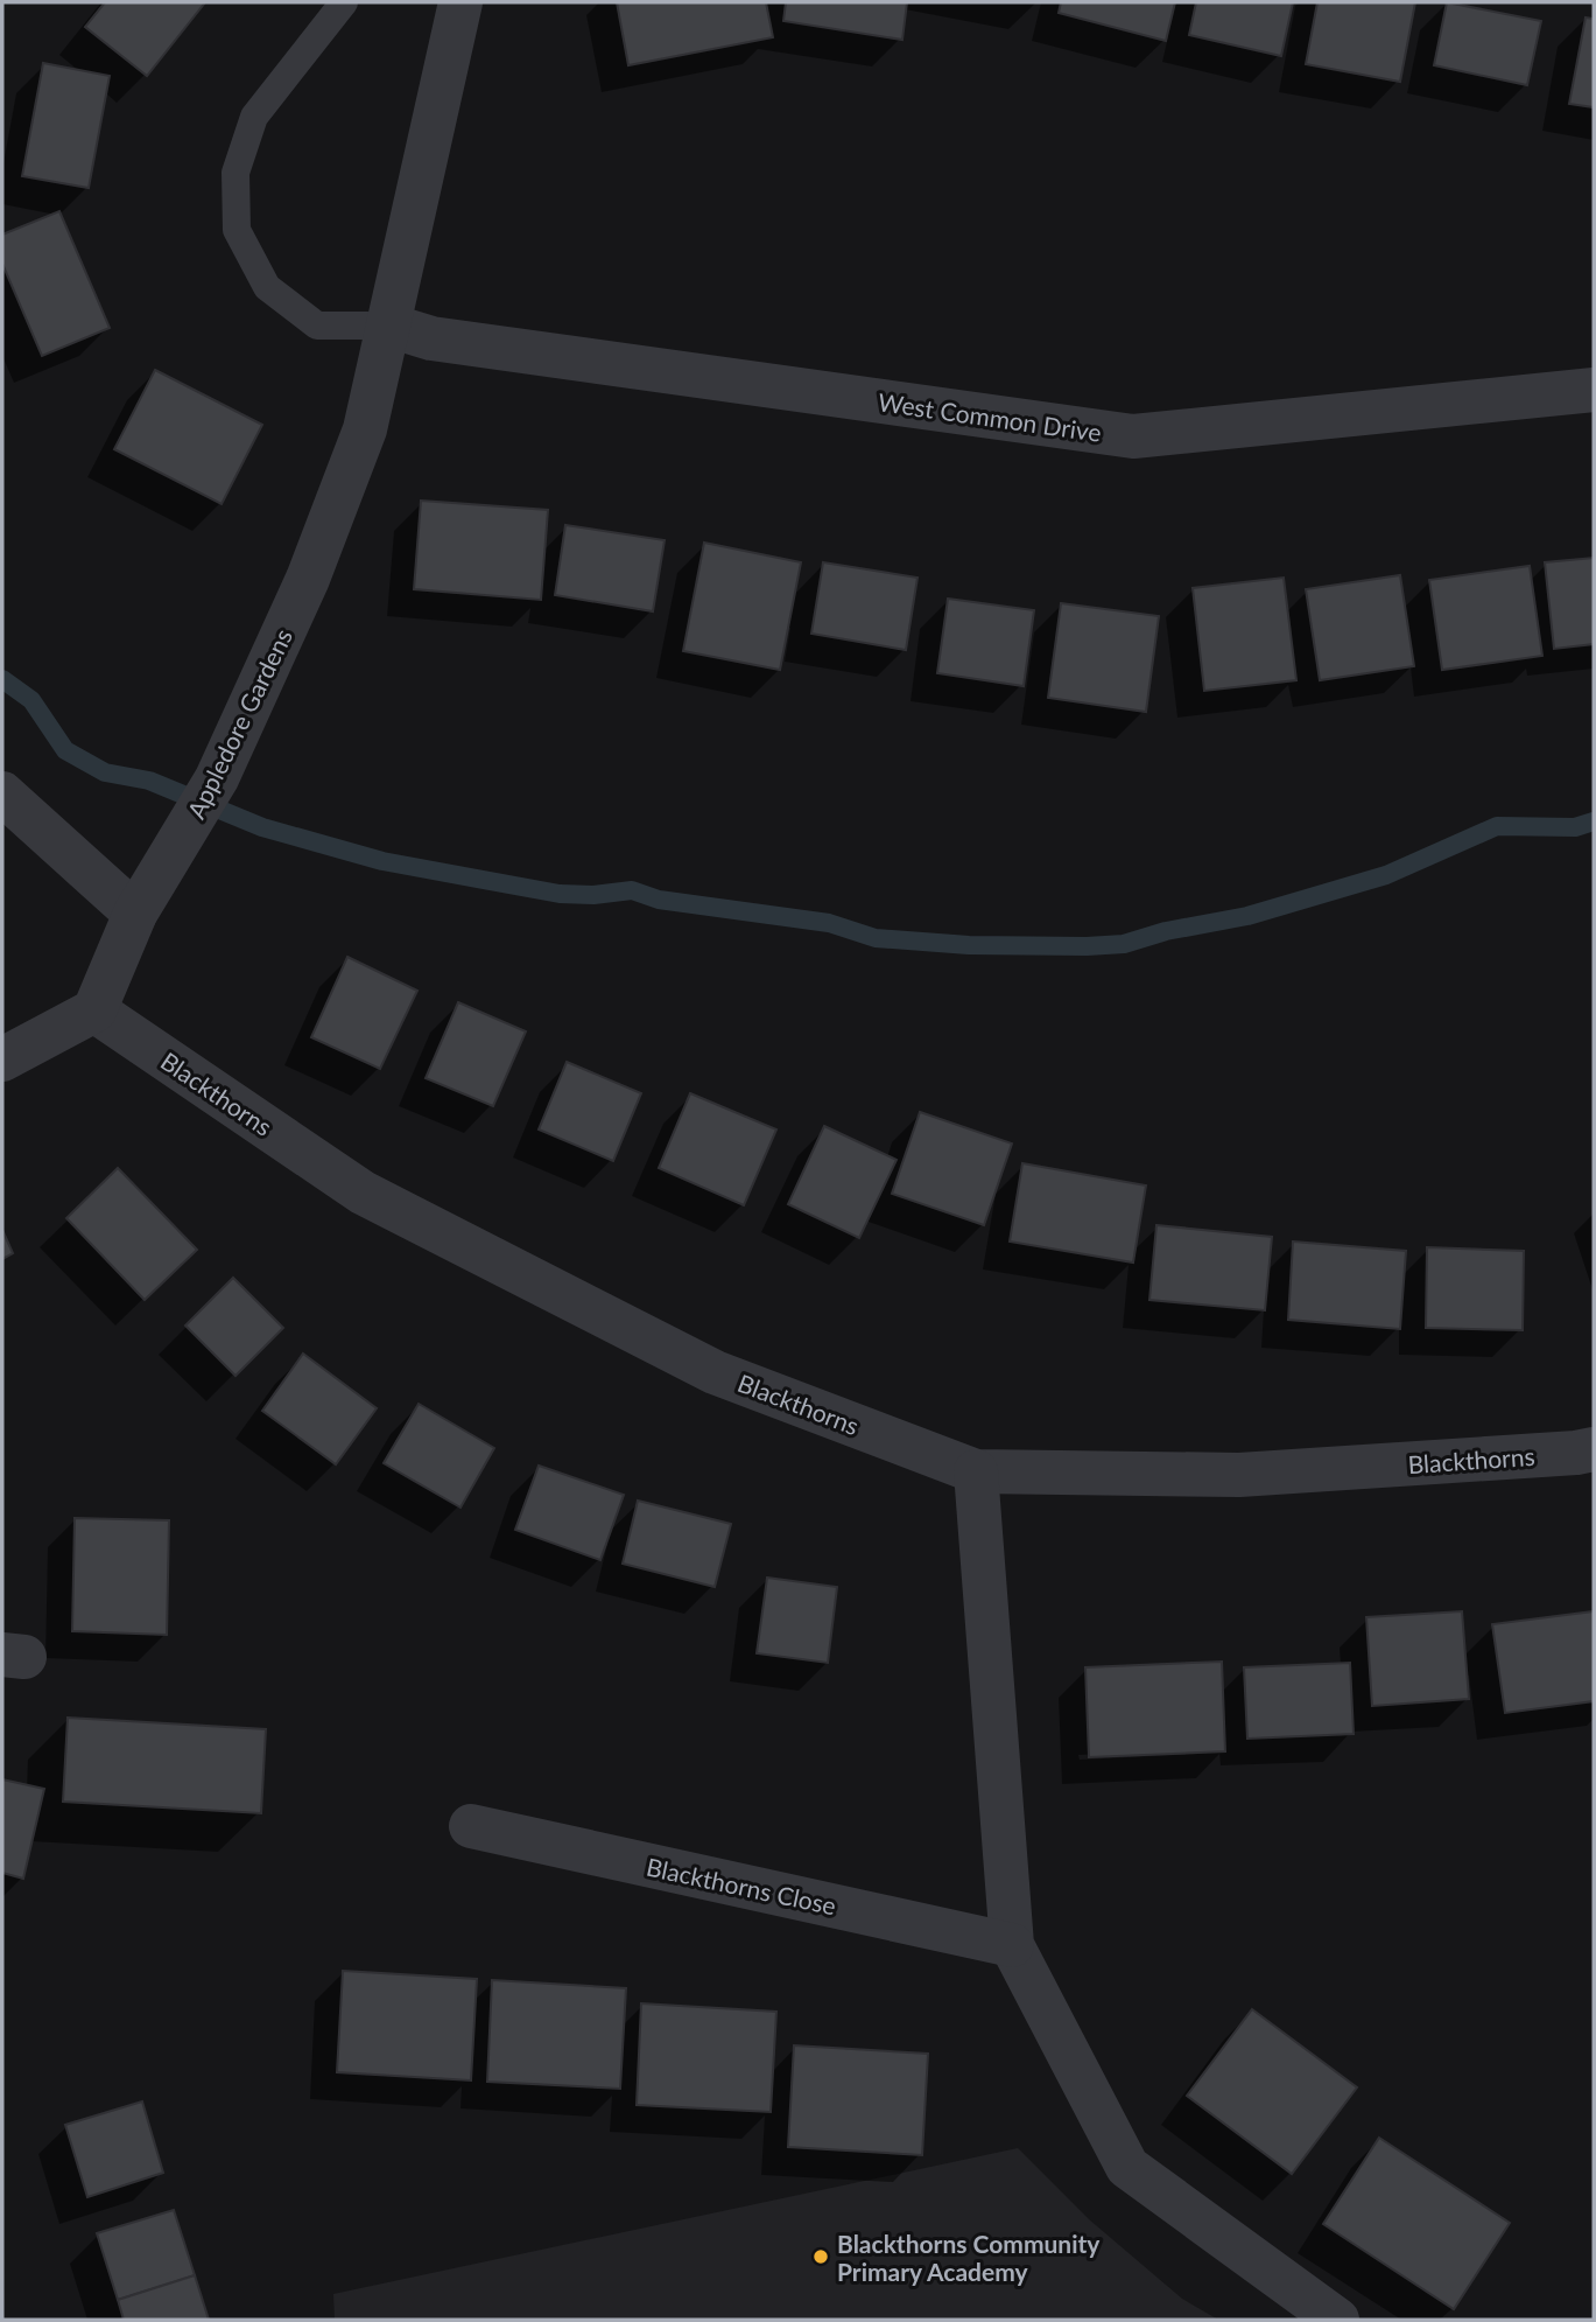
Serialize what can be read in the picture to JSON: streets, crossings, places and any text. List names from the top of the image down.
{
  "streets": {
    "street": [
      "West Common Drive",
      "Appledore Gardens",
      "Blackthorns",
      "Blackthorns Close"
    ]
  },
  "crossings": [
    ["West Common Drive", "Appledore Gardens"],
    ["Appledore Gardens", "Blackthorns"]
  ],
  "places": ["Blackthorns Community Primary Academy"]
}
